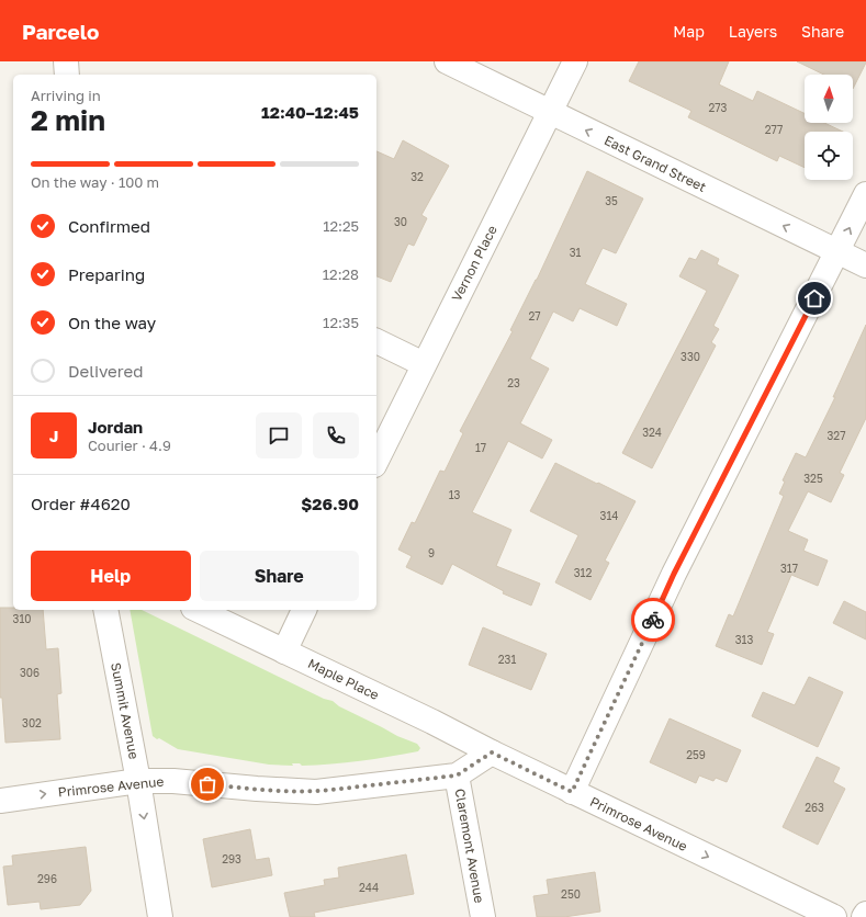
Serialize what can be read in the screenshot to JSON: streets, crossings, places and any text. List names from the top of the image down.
{
  "streets": {
    "street": [
      "East Grand Street",
      "Vernon Place",
      "Maple Place",
      "Summit Avenue",
      "Primrose Avenue",
      "Claremont Avenue"
    ]
  },
  "crossings": [
    ["East Grand Street", "Vernon Place"],
    ["Maple Place", "Primrose Avenue"],
    ["Summit Avenue", "Primrose Avenue"],
    ["Primrose Avenue", "Claremont Avenue"]
  ],
  "one_way": ["East Grand Street", "Summit Avenue", "Primrose Avenue"],
  "house_numbers": [
    "273",
    "277",
    "32",
    "35",
    "30",
    "31",
    "27",
    "330",
    "23",
    "324",
    "327",
    "17",
    "325",
    "13",
    "314",
    "9",
    "317",
    "312",
    "310",
    "313",
    "231",
    "306",
    "302",
    "259",
    "263",
    "293",
    "296",
    "244",
    "250"
  ],
  "north": "top",
  "page": {
    "header": "Parcelo",
    "nav": ["Map", "Layers", "Share"],
    "heading": ["2 min", "Arriving in", "12:40–12:45"],
    "panel": [
      "Jordan",
      "Courier · 4.9",
      "Order #4620",
      "$26.90"
    ],
    "bar": "On the way · 100 m",
    "list": [
      ["Confirmed", "12:25"],
      ["Preparing", "12:28"],
      ["On the way", "12:35"],
      "Delivered"
    ],
    "round": "J",
    "buttons": ["Help", "Share"]
  }
}
